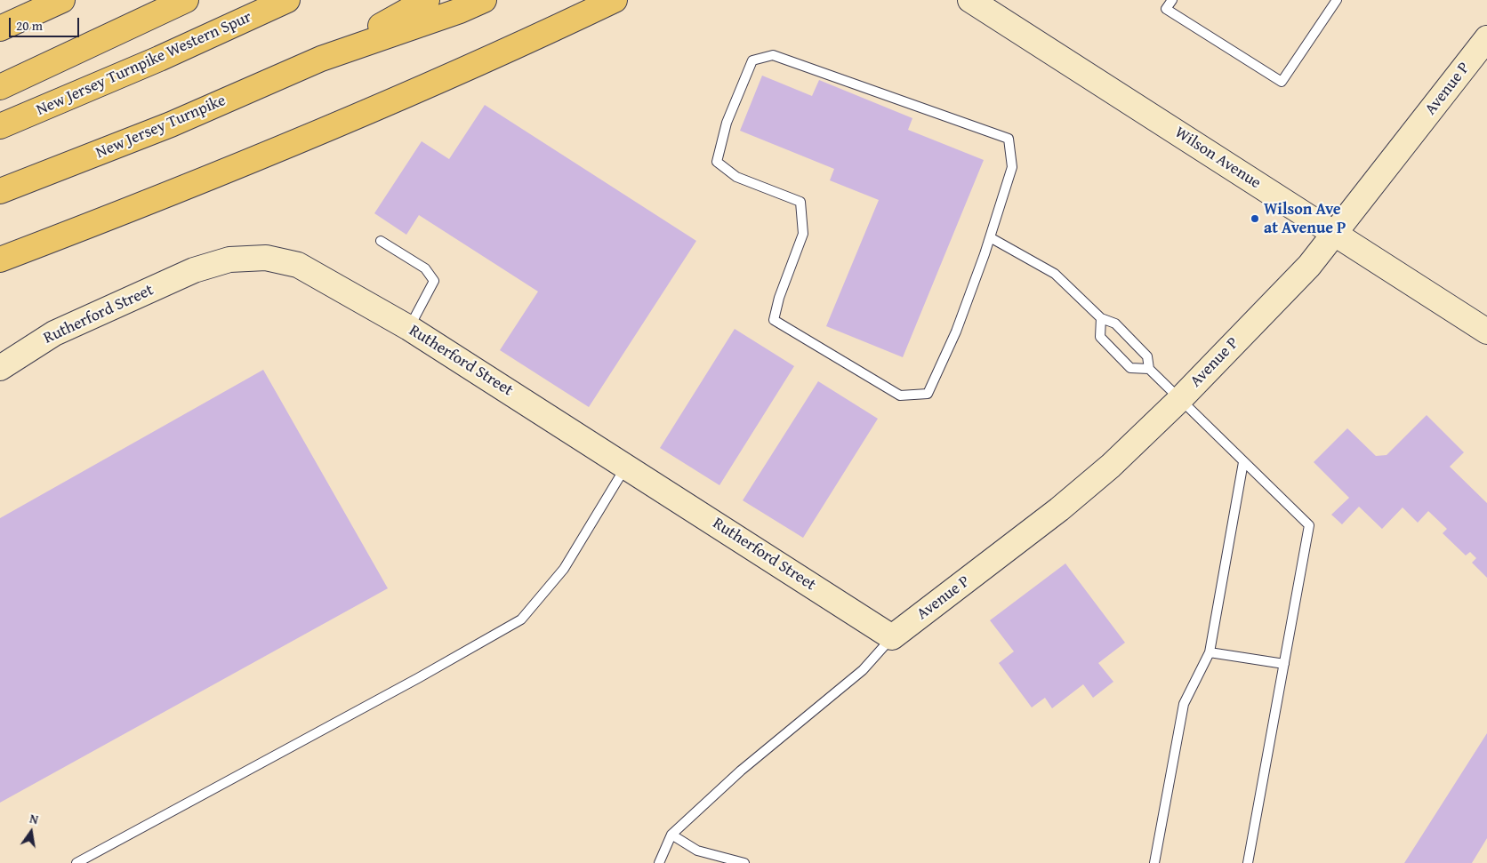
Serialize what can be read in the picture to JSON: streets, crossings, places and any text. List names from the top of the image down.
{
  "streets": {
    "highway": ["New Jersey Turnpike Western Spur", "New Jersey Turnpike"],
    "street": ["Avenue P", "Wilson Avenue", "Rutherford Street"]
  },
  "crossings": [
    ["Avenue P", "Wilson Avenue"],
    ["Avenue P", "Rutherford Street"]
  ],
  "places": ["Wilson Ave at Avenue P"],
  "scale_bar": "20 m",
  "north": "top"
}
